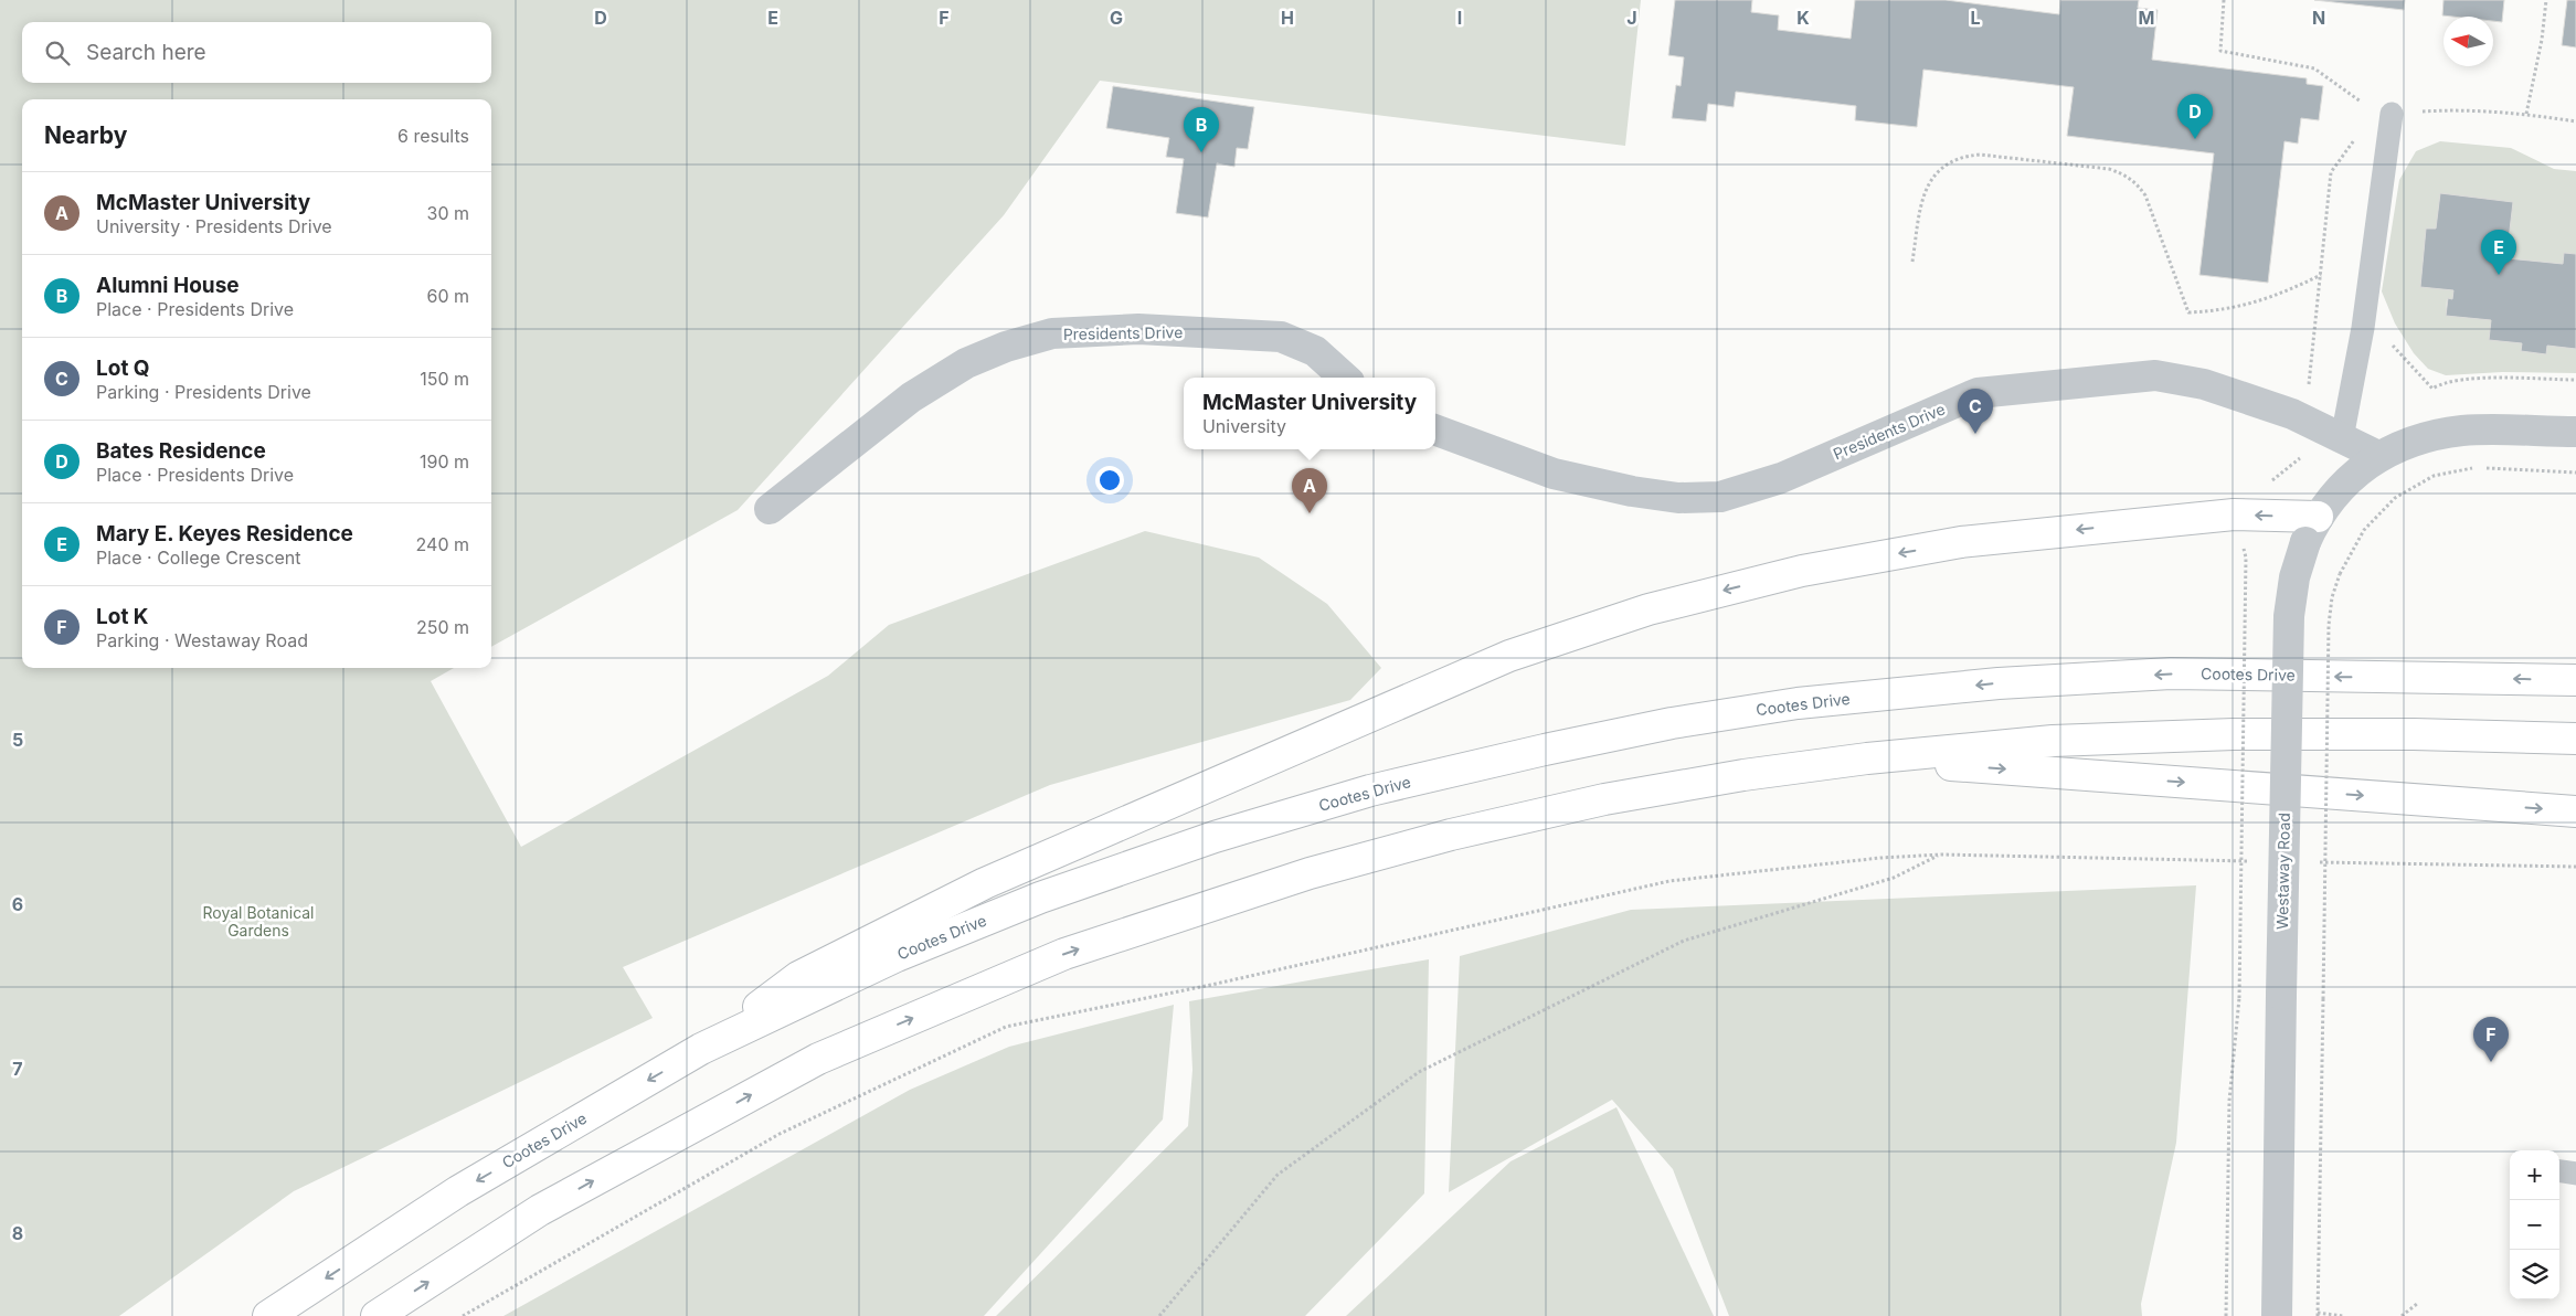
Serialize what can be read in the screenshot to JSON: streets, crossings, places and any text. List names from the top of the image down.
{
  "streets": {
    "main road": ["Cootes Drive"],
    "street": ["Presidents Drive", "Westaway Road"]
  },
  "crossings": [
    ["Presidents Drive", "Westaway Road"]
  ],
  "parks": ["Royal Botanical Gardens"],
  "north": "left",
  "page": {
    "search": "Search here",
    "pins": [
      "D",
      "B",
      "E",
      "C",
      "A",
      "F"
    ],
    "heading": ["Nearby", "6 results"],
    "list": [
      {
        "mark": "A",
        "name": "McMaster University",
        "note": "University · Presidents Drive",
        "value": "30 m"
      },
      {
        "mark": "B",
        "name": "Alumni House",
        "note": "Place · Presidents Drive",
        "value": "60 m"
      },
      {
        "mark": "C",
        "name": "Lot Q",
        "note": "Parking · Presidents Drive",
        "value": "150 m"
      },
      {
        "mark": "D",
        "name": "Bates Residence",
        "note": "Place · Presidents Drive",
        "value": "190 m"
      },
      {
        "mark": "E",
        "name": "Mary E. Keyes Residence",
        "note": "Place · College Crescent",
        "value": "240 m"
      },
      {
        "mark": "F",
        "name": "Lot K",
        "note": "Parking · Westaway Road",
        "value": "250 m"
      }
    ],
    "popup": ["McMaster University", "University"],
    "map_buttons": ["+", "−"]
  },
  "grid": {
    "columns": [
      "D",
      "E",
      "F",
      "G",
      "H",
      "I",
      "J",
      "K",
      "L",
      "M",
      "N"
    ],
    "rows": [
      "5",
      "6",
      "7",
      "8"
    ]
  }
}
